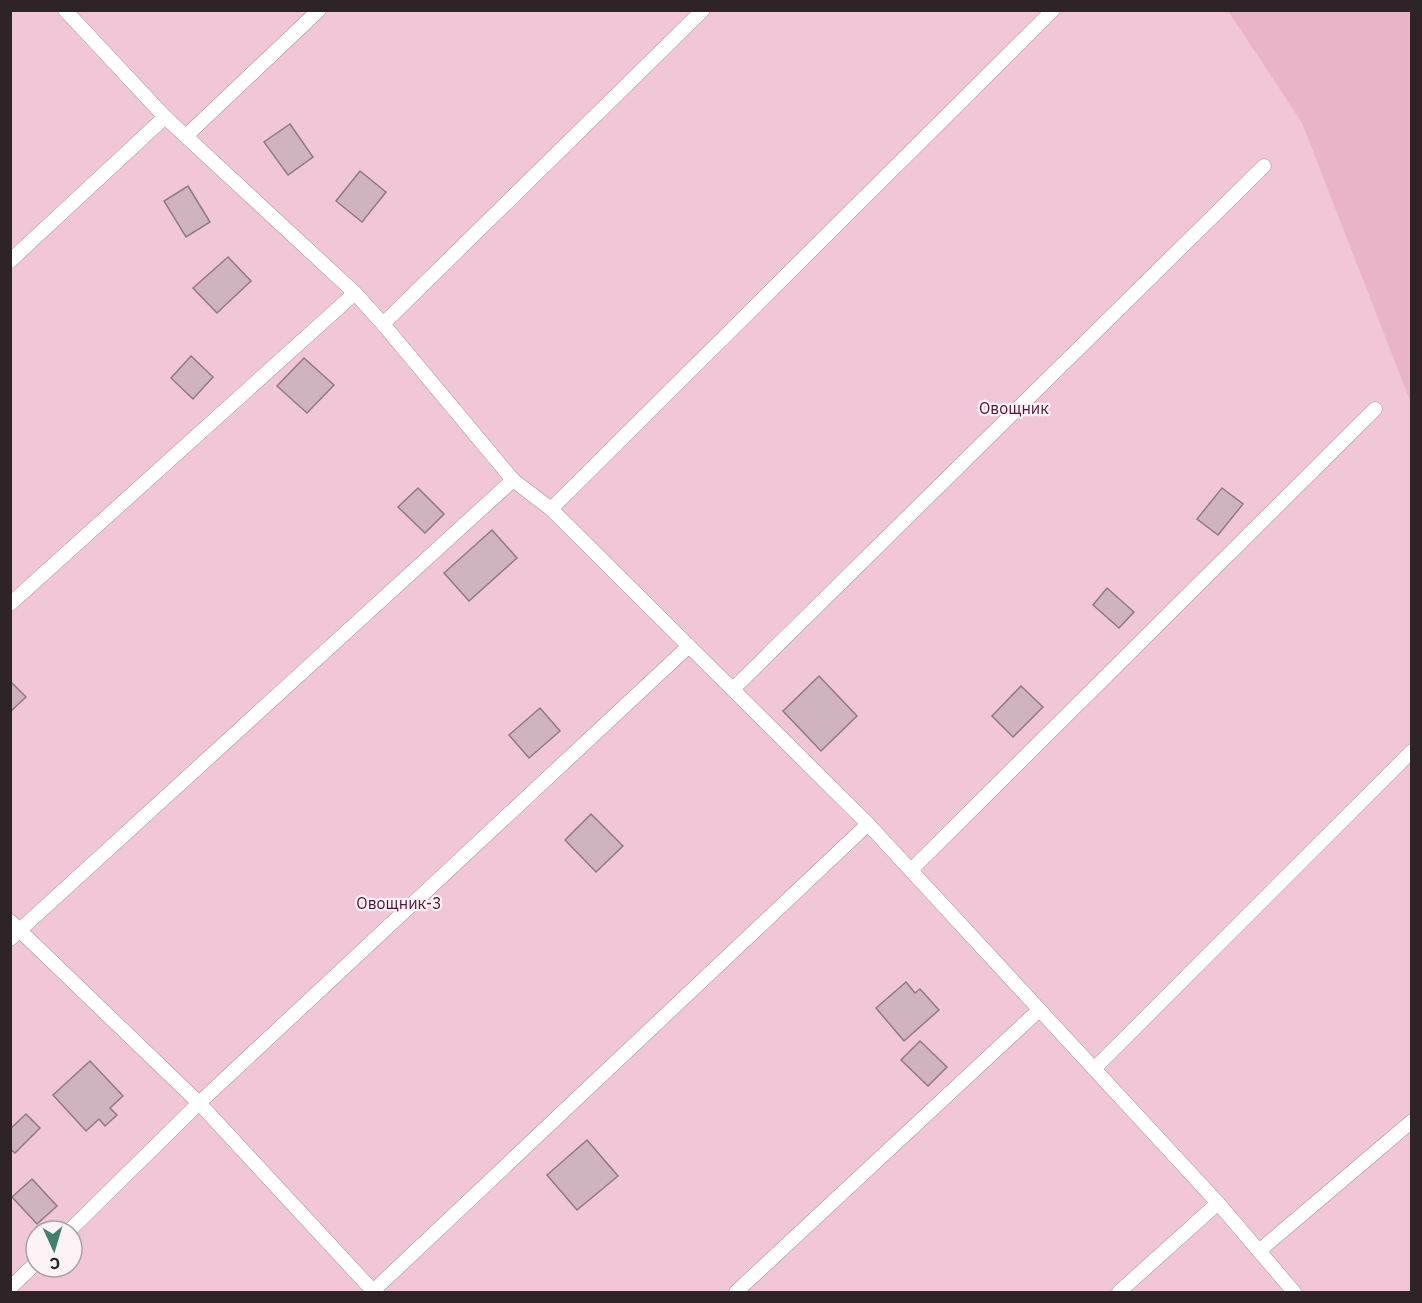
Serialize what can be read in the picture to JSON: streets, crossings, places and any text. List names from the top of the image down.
{
  "parks": ["Овощник", "Овощник-3"],
  "north": "bottom"
}
